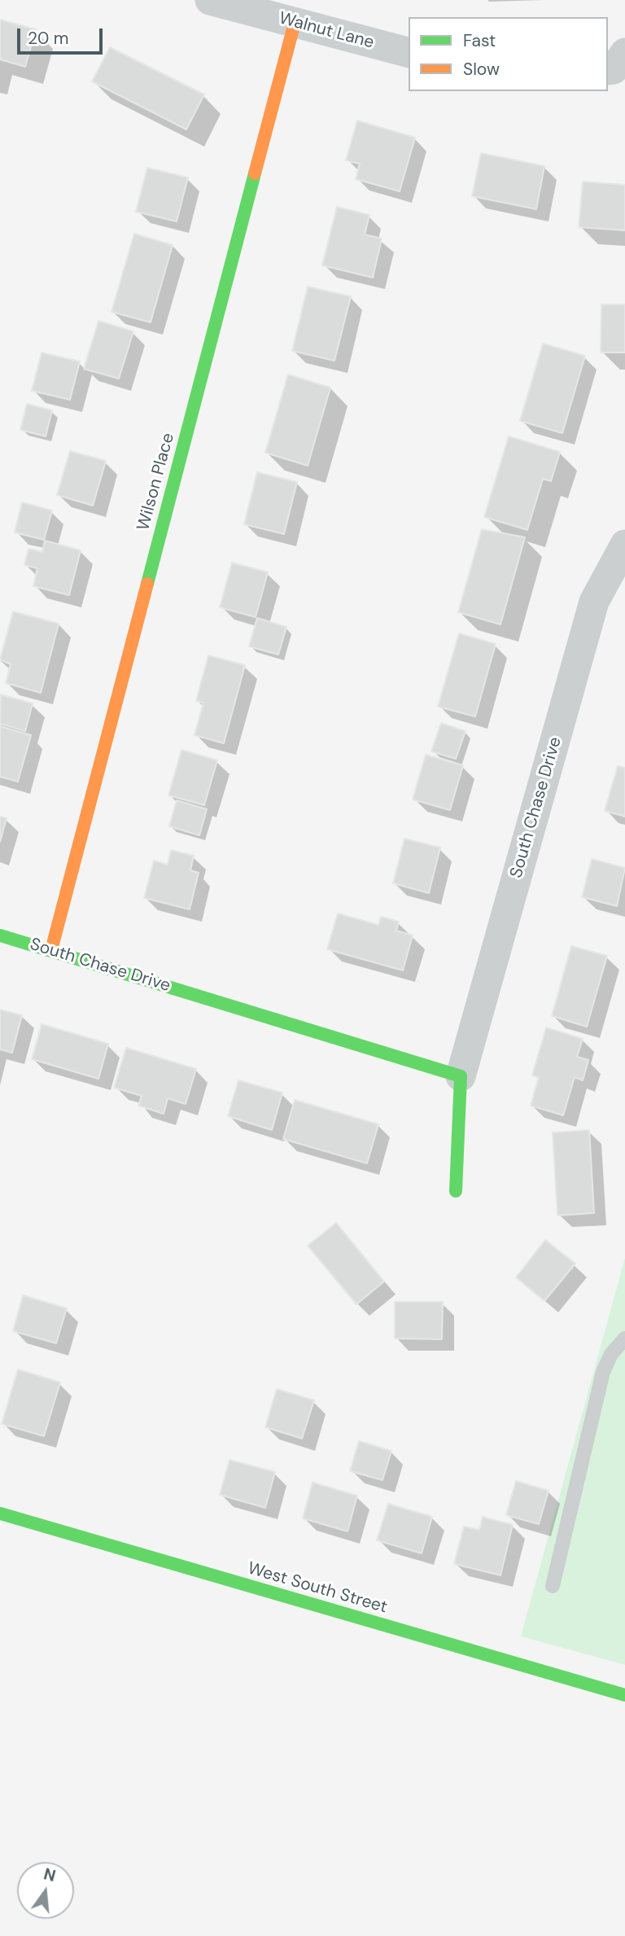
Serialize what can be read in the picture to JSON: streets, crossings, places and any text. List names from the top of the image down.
{
  "streets": {
    "street": [
      "Walnut Lane",
      "Wilson Place",
      "South Chase Drive",
      "West South Street"
    ]
  },
  "crossings": [
    ["Walnut Lane", "Wilson Place"],
    ["Wilson Place", "South Chase Drive"]
  ],
  "legend": ["Fast", "Slow"],
  "scale_bar": "20 m",
  "north": "top"
}
